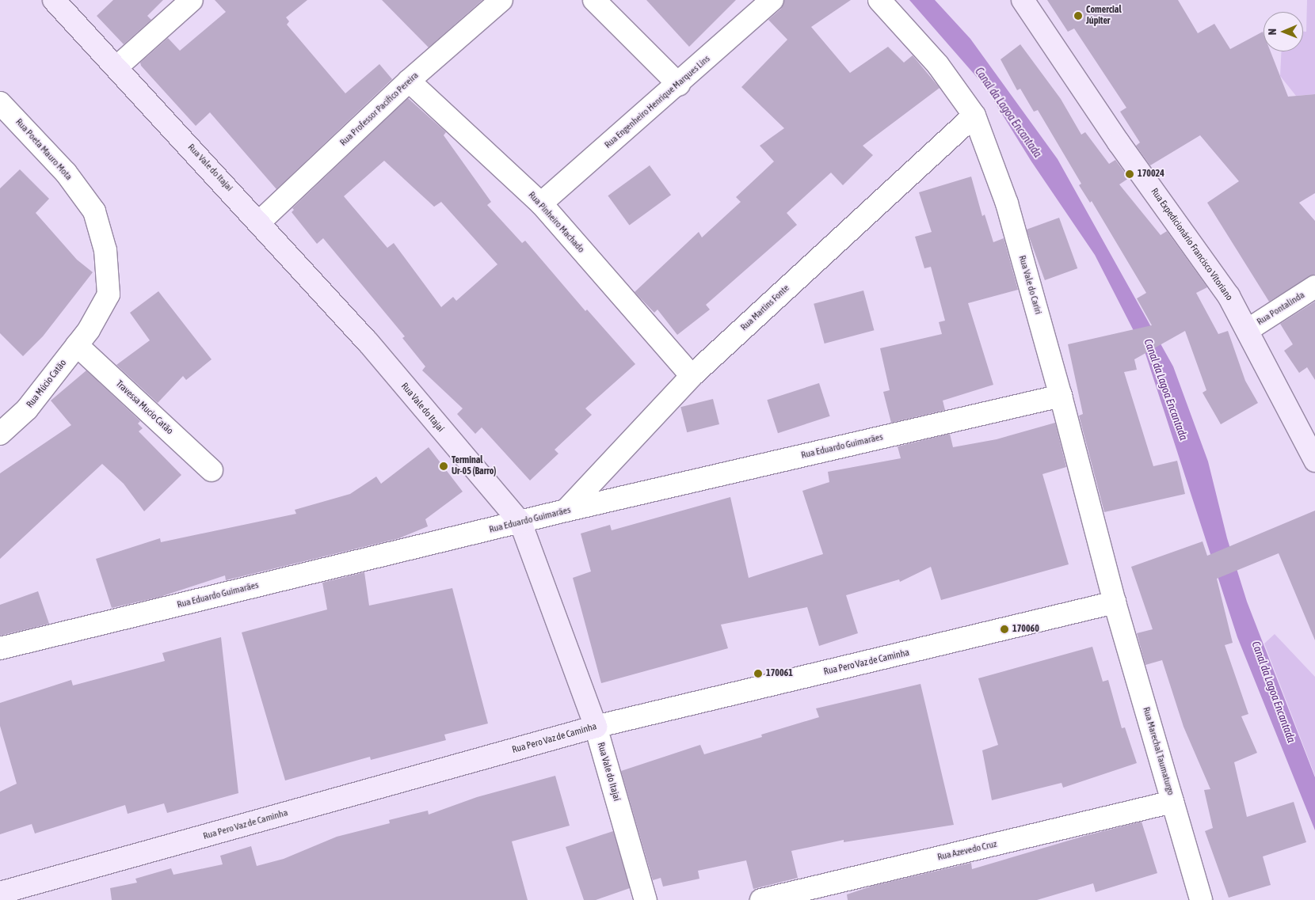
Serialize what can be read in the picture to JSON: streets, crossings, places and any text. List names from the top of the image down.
{
  "streets": {
    "main road": ["Rua Vale do Itajaí", "Rua Expedicionário Francisco Vitoriano", "Rua Pero Vaz de Caminha"],
    "street": [
      "Rua Engenheiro Henrique Marques Lins",
      "Rua Professor Pacifico Pereira",
      "Rua Poeta Mauro Mota",
      "Rua Pinheiro Machado",
      "Rua Vale do Cariri",
      "Rua Martins Fonte",
      "Rua Pontalinda",
      "Rua Múcio Catão",
      "Travessa Mucio Catão",
      "Rua Eduardo Guimarães",
      "Rua Marechal Taumaturgo",
      "Rua Azevedo Cruz"
    ]
  },
  "crossings": [
    ["Rua Engenheiro Henrique Marques Lins", "Rua Pinheiro Machado"],
    ["Rua Professor Pacifico Pereira", "Rua Vale do Itajaí"],
    ["Rua Professor Pacifico Pereira", "Rua Pinheiro Machado"],
    ["Rua Poeta Mauro Mota", "Rua Múcio Catão"],
    ["Rua Poeta Mauro Mota", "Travessa Mucio Catão"],
    ["Rua Vale do Itajaí", "Rua Eduardo Guimarães"],
    ["Rua Vale do Itajaí", "Rua Pero Vaz de Caminha"],
    ["Rua Pinheiro Machado", "Rua Martins Fonte"],
    ["Rua Expedicionário Francisco Vitoriano", "Rua Pontalinda"],
    ["Rua Vale do Cariri", "Rua Martins Fonte"],
    ["Rua Vale do Cariri", "Rua Eduardo Guimarães"],
    ["Rua Vale do Cariri", "Rua Pero Vaz de Caminha"],
    ["Rua Vale do Cariri", "Rua Marechal Taumaturgo"],
    ["Rua Martins Fonte", "Rua Eduardo Guimarães"],
    ["Rua Múcio Catão", "Travessa Mucio Catão"],
    ["Rua Pero Vaz de Caminha", "Rua Marechal Taumaturgo"],
    ["Rua Marechal Taumaturgo", "Rua Azevedo Cruz"]
  ],
  "water": ["Canal da Lagoa Encantada"],
  "places": [
    "Comercial Júpiter",
    "170024",
    "Terminal Ur-05 (Barro)",
    "170060",
    "170061"
  ],
  "north": "left"
}
